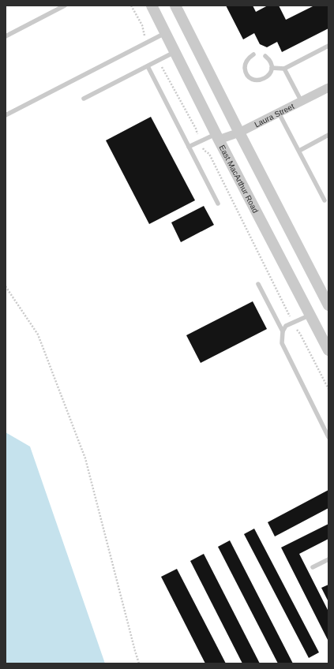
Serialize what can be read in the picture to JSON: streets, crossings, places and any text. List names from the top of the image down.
{
  "streets": {
    "street": ["Laura Street", "East MacArthur Road"]
  },
  "crossings": [
    ["Laura Street", "East MacArthur Road"]
  ]
}
